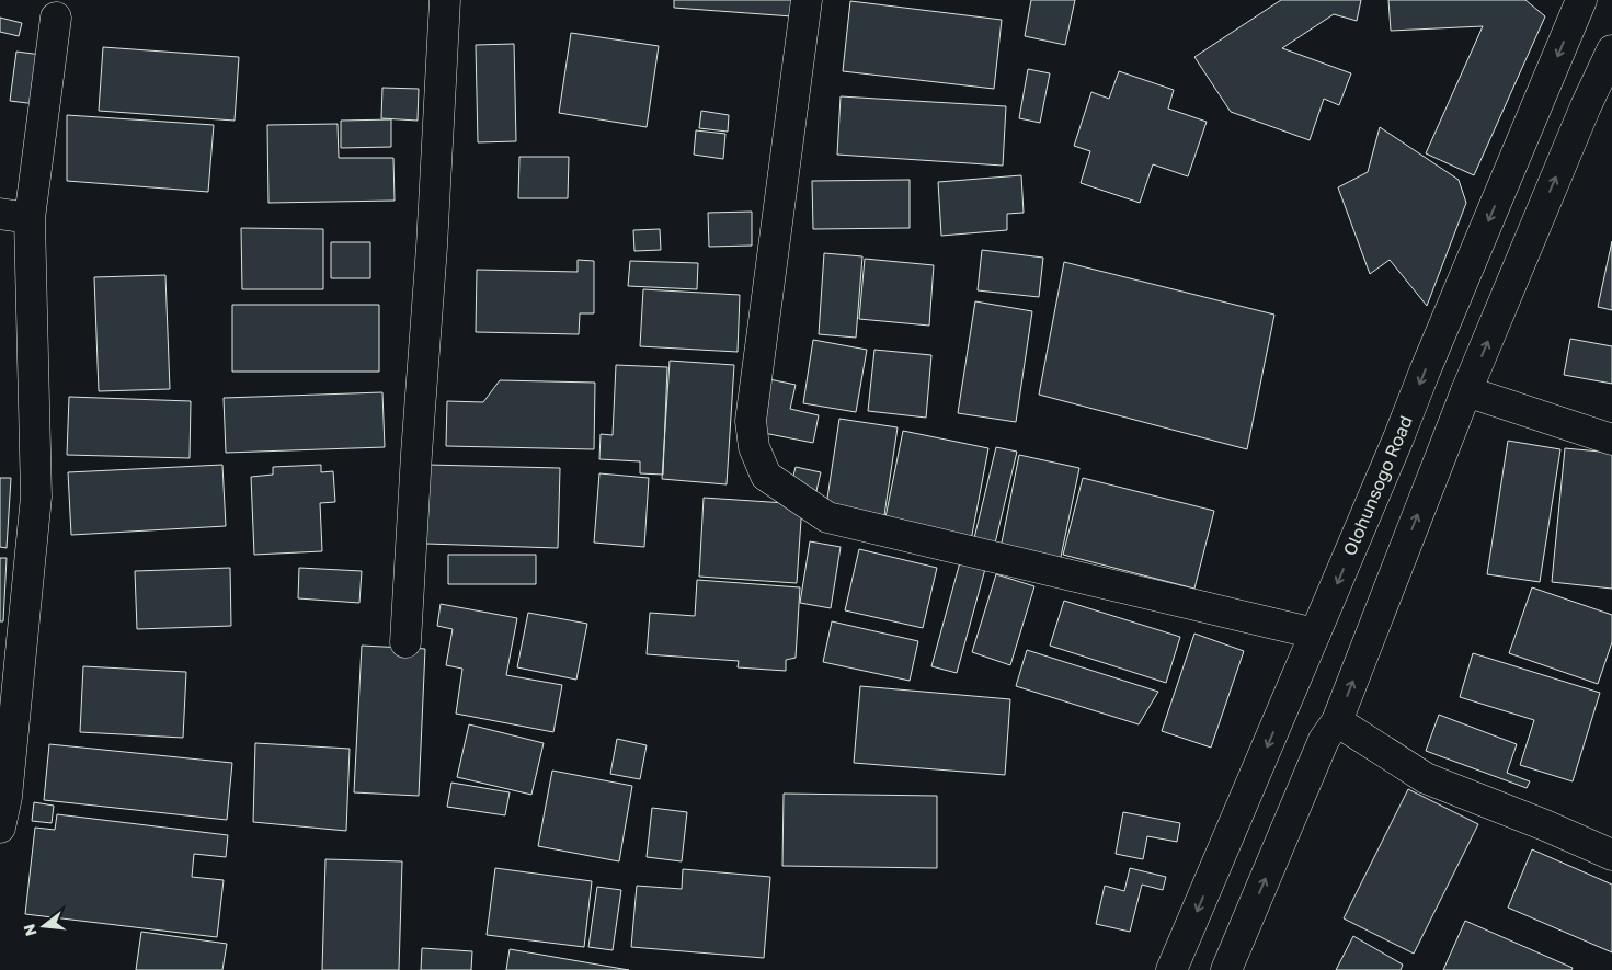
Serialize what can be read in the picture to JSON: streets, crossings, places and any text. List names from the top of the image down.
{
  "streets": {
    "street": ["Olohunsogo Road"]
  },
  "north": "left"
}
